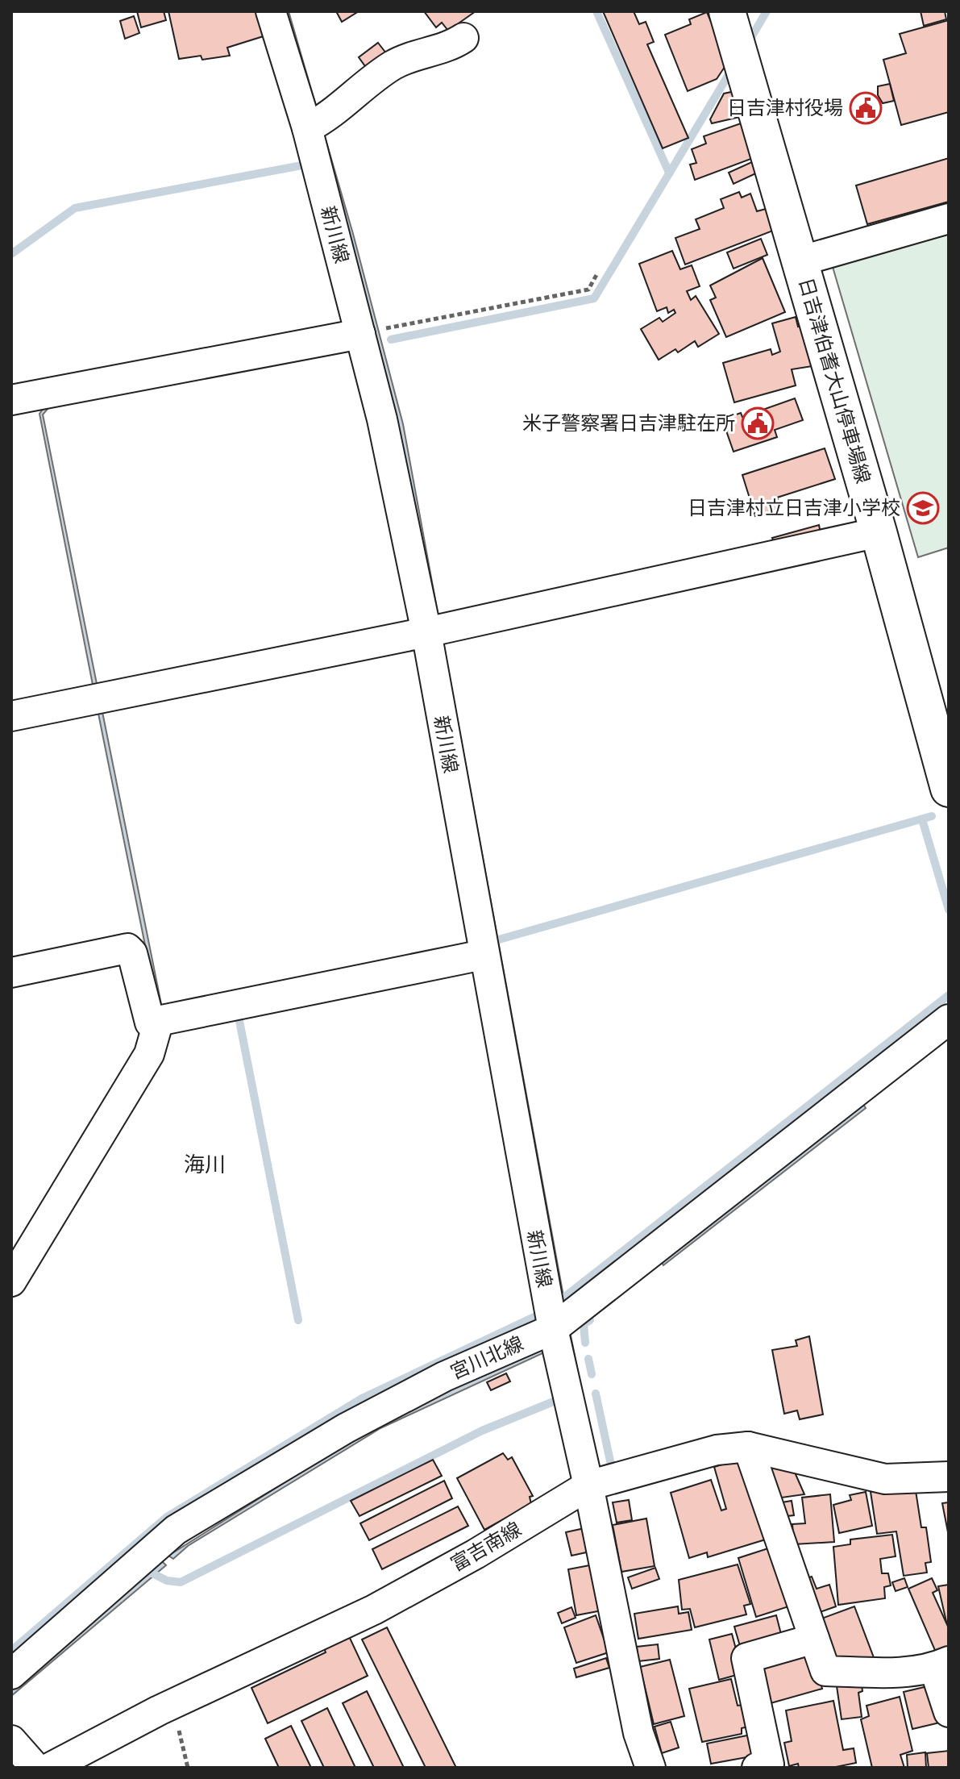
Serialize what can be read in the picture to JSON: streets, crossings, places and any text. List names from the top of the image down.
{
  "streets": {
    "main road": ["日吉津伯耆大山停車場線"],
    "street": ["新川線", "宮川北線", "富吉南線"]
  },
  "crossings": [
    ["新川線", "宮川北線"],
    ["新川線", "富吉南線"]
  ],
  "districts": ["海川"],
  "places": {
    "public building": ["日吉津村役場", "米子警察署日吉津駐在所"],
    "school or university": ["日吉津村立日吉津小学校"]
  }
}
